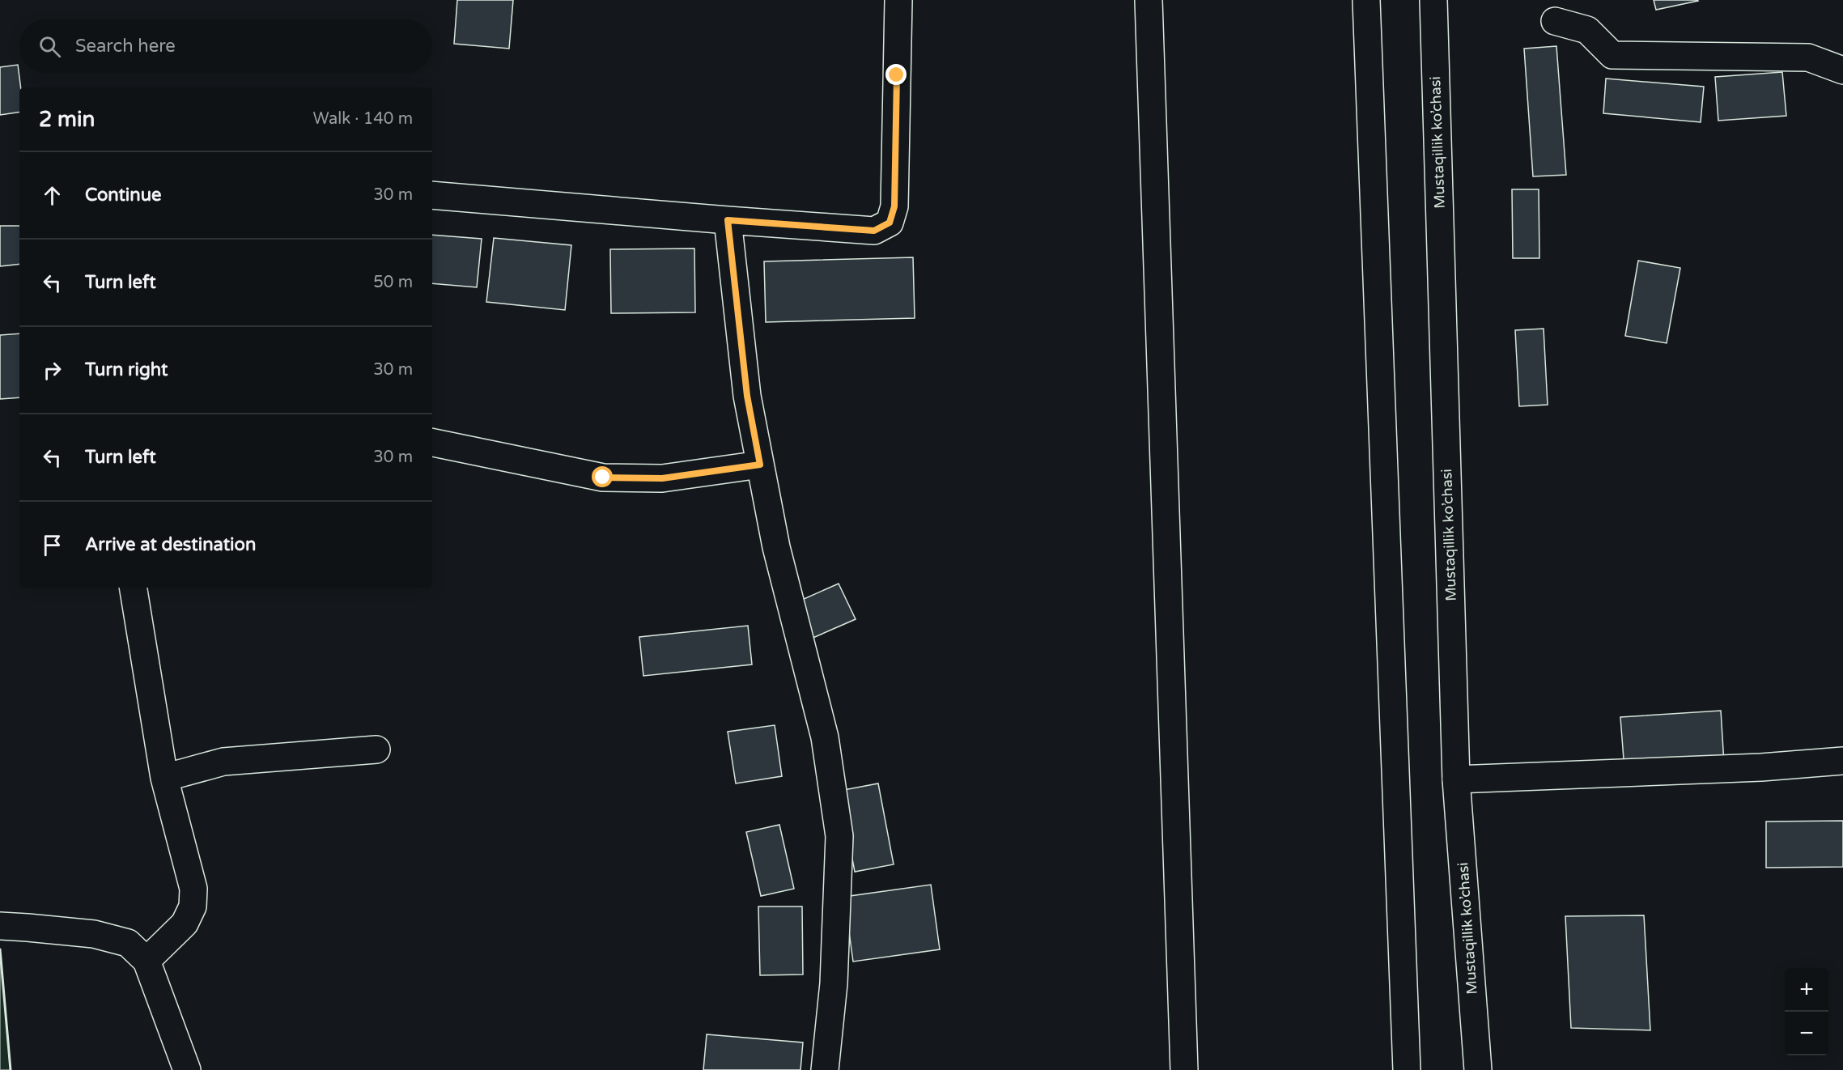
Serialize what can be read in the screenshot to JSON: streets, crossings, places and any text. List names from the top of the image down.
{
  "streets": {
    "street": ["Mustaqillik ko’chasi"]
  },
  "page": {
    "search": "Search here",
    "heading": ["2 min", "Walk · 140 m"],
    "list": [
      ["Continue", "30 m"],
      ["Turn left", "50 m"],
      ["Turn right", "30 m"],
      ["Turn left", "30 m"],
      "Arrive at destination"
    ],
    "map_buttons": ["+", "−"]
  }
}
